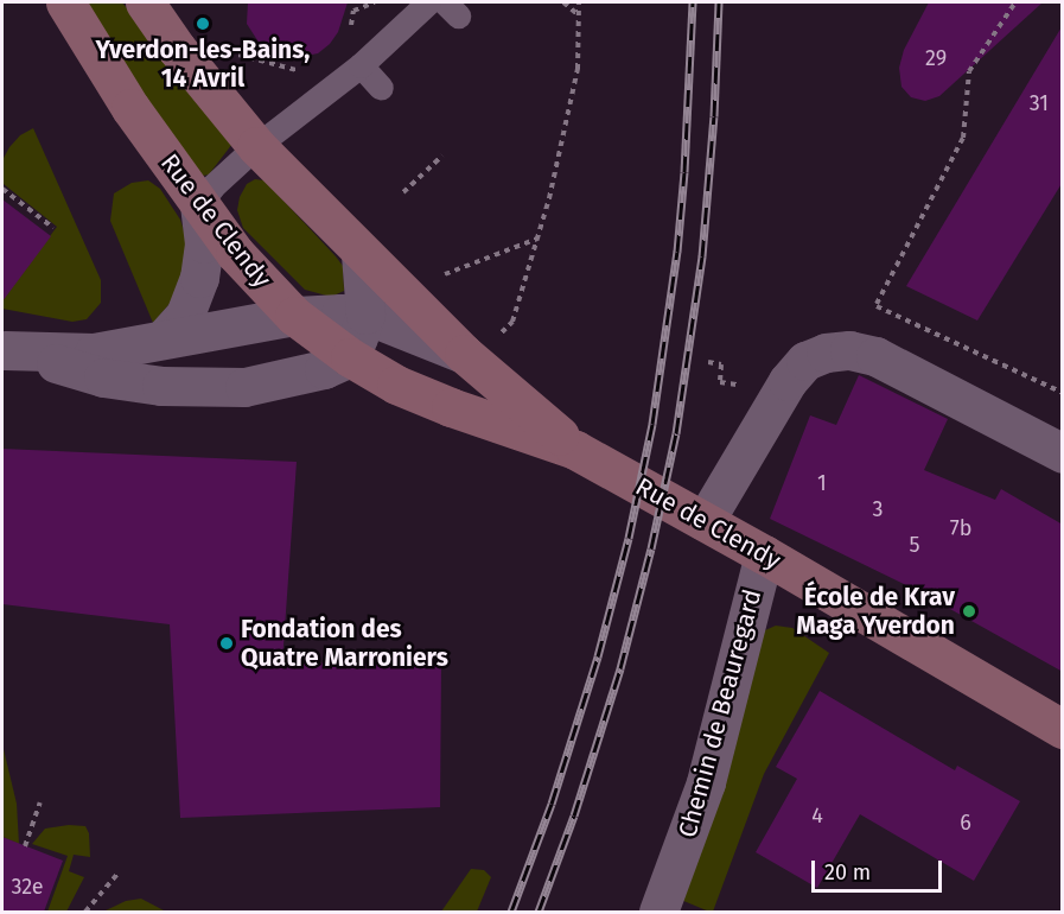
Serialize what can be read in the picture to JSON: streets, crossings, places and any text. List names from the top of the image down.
{
  "streets": {
    "main road": ["Rue de Clendy"],
    "street": ["Chemin de Beauregard"]
  },
  "crossings": [
    ["Rue de Clendy", "Chemin de Beauregard"]
  ],
  "places": ["Yverdon-les-Bains, 14 Avril", "École de Krav Maga Yverdon", "Fondation des Quatre Marroniers"],
  "house_numbers": [
    "29",
    "31",
    "1",
    "3",
    "7b",
    "5",
    "4",
    "6",
    "32e"
  ],
  "scale_bar": "20 m"
}
